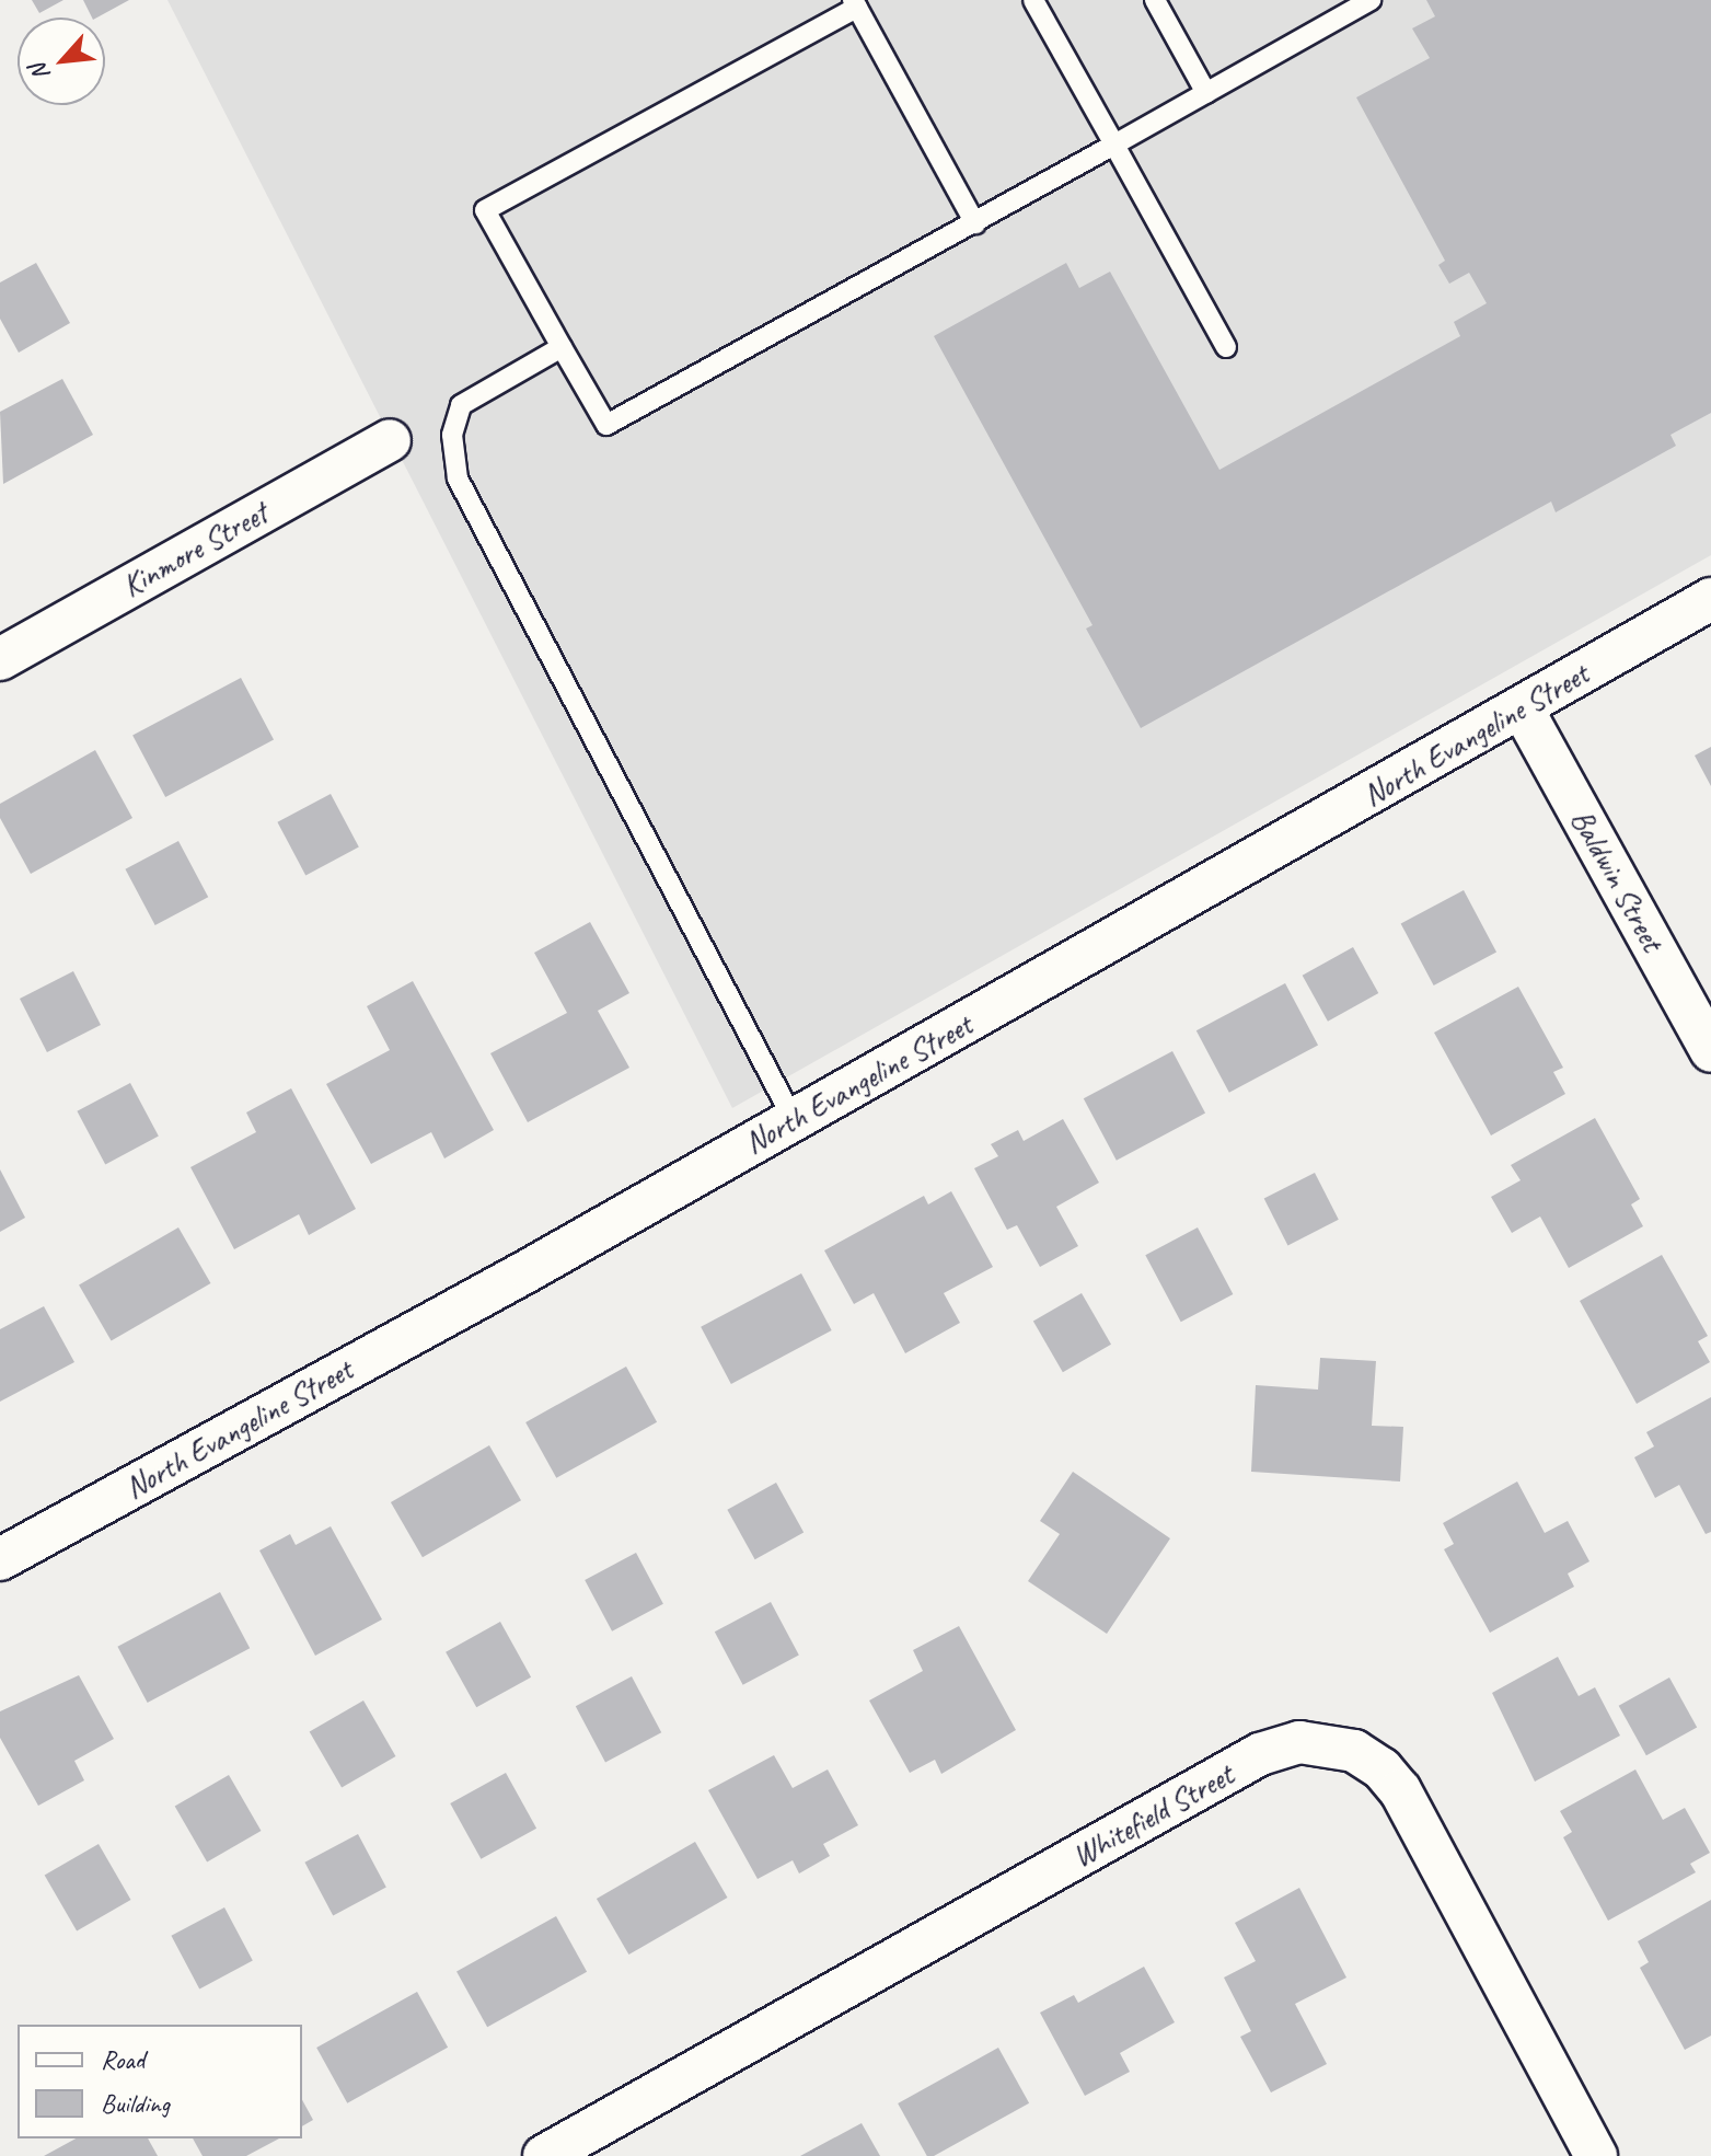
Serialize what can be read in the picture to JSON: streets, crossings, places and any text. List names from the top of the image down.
{
  "streets": {
    "street": [
      "Kinmore Street",
      "North Evangeline Street",
      "Baldwin Street",
      "Whitefield Street"
    ]
  },
  "crossings": [
    ["North Evangeline Street", "Baldwin Street"]
  ],
  "legend": ["Road", "Building"],
  "north": "bottom left"
}
